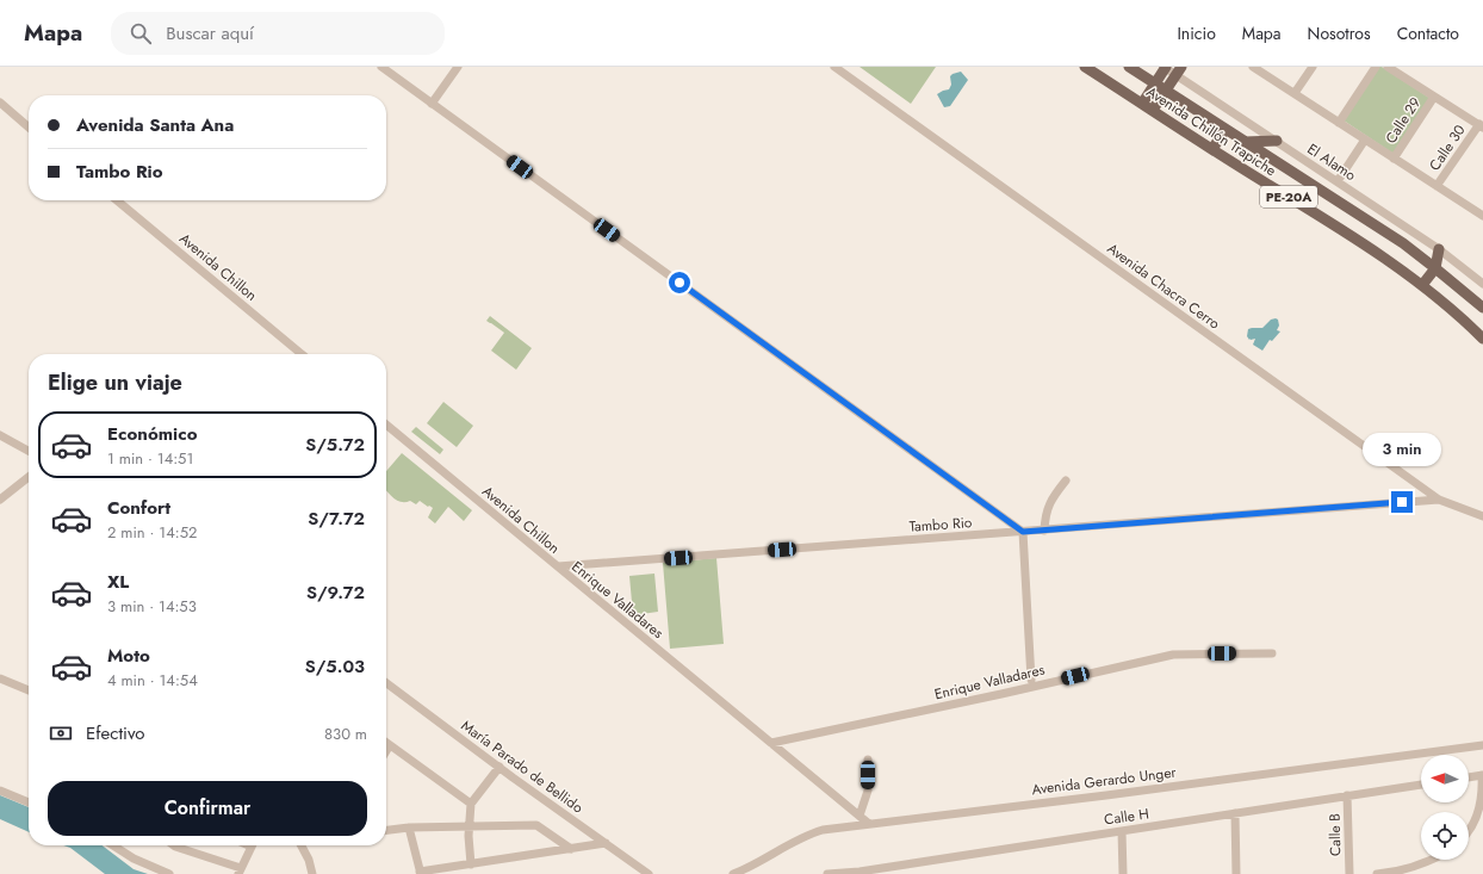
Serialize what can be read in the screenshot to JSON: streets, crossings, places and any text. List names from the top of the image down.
{
  "streets": {
    "main road": ["Avenida Chillón Trapiche", "PE-20A"],
    "street": [
      "Calle 29",
      "Calle 30",
      "El Alamo",
      "Avenida Chillon",
      "Avenida Chacra Cerro",
      "Tambo Rio",
      "Enrique Valladares",
      "María Parado de Bellido",
      "Avenida Gerardo Unger",
      "Calle H",
      "Calle B"
    ]
  },
  "crossings": [
    ["Avenida Chillon", "Tambo Rio"],
    ["Avenida Chillon", "Enrique Valladares"],
    ["Avenida Chacra Cerro", "Tambo Rio"],
    ["Tambo Rio", "Enrique Valladares"],
    ["Enrique Valladares", "Avenida Gerardo Unger"],
    ["Calle H", "Calle B"]
  ],
  "north": "left",
  "page": {
    "header": "Mapa",
    "search": "Buscar aquí",
    "nav": [
      "Inicio",
      "Mapa",
      "Nosotros",
      "Contacto"
    ],
    "banner": ["Avenida Santa Ana", "Tambo Rio"],
    "heading": "Elige un viaje",
    "list": [
      {
        "name": "Económico",
        "note": "1 min · 14:51",
        "value": "S/5.72"
      },
      {
        "name": "Confort",
        "note": "2 min · 14:52",
        "value": "S/7.72"
      },
      {
        "name": "XL",
        "note": "3 min · 14:53",
        "value": "S/9.72"
      },
      {
        "name": "Moto",
        "note": "4 min · 14:54",
        "value": "S/5.03"
      }
    ],
    "bubble": "3 min",
    "pay": ["Efectivo", "830 m"],
    "buttons": "Confirmar"
  }
}
